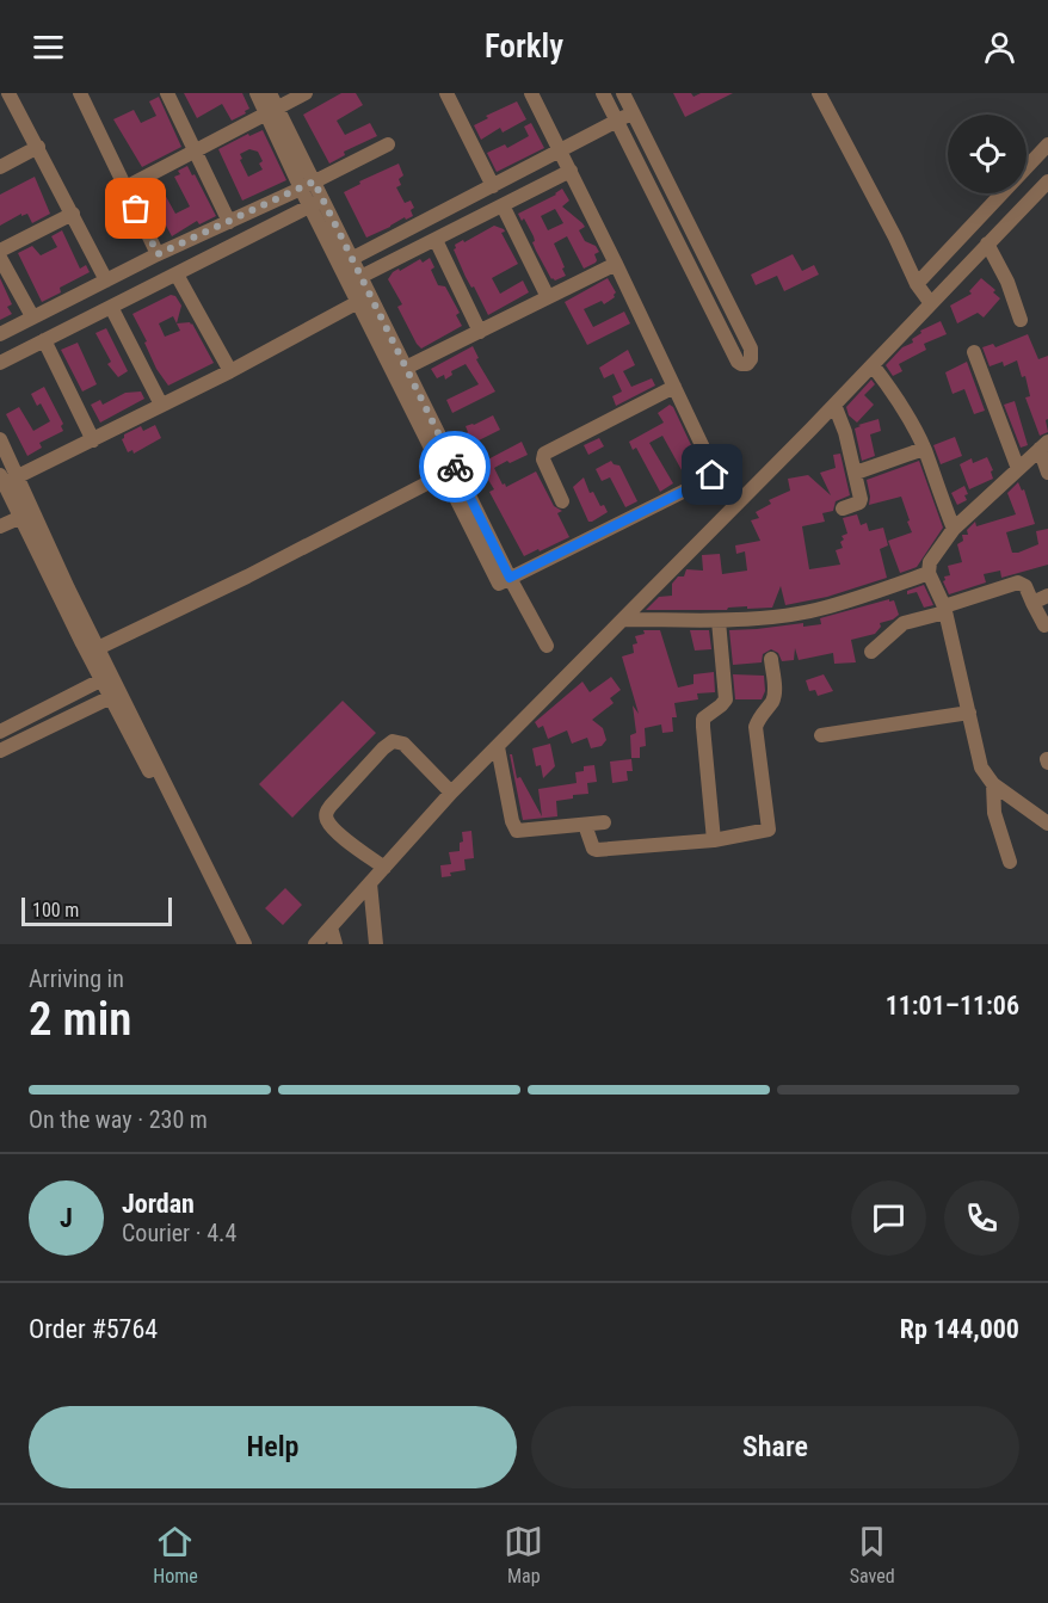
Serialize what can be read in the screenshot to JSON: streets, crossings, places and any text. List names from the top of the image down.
{
  "scale_bar": "100 m",
  "page": {
    "header": "Forkly",
    "scale": "100 m",
    "heading": ["2 min", "Arriving in", "11:01–11:06"],
    "panel": [
      "Jordan",
      "Courier · 4.4",
      "Order #5764",
      "Rp 144,000"
    ],
    "bar": "On the way · 230 m",
    "round": "J",
    "buttons": ["Help", "Share"],
    "tabs": ["Home", "Map", "Saved"]
  }
}
